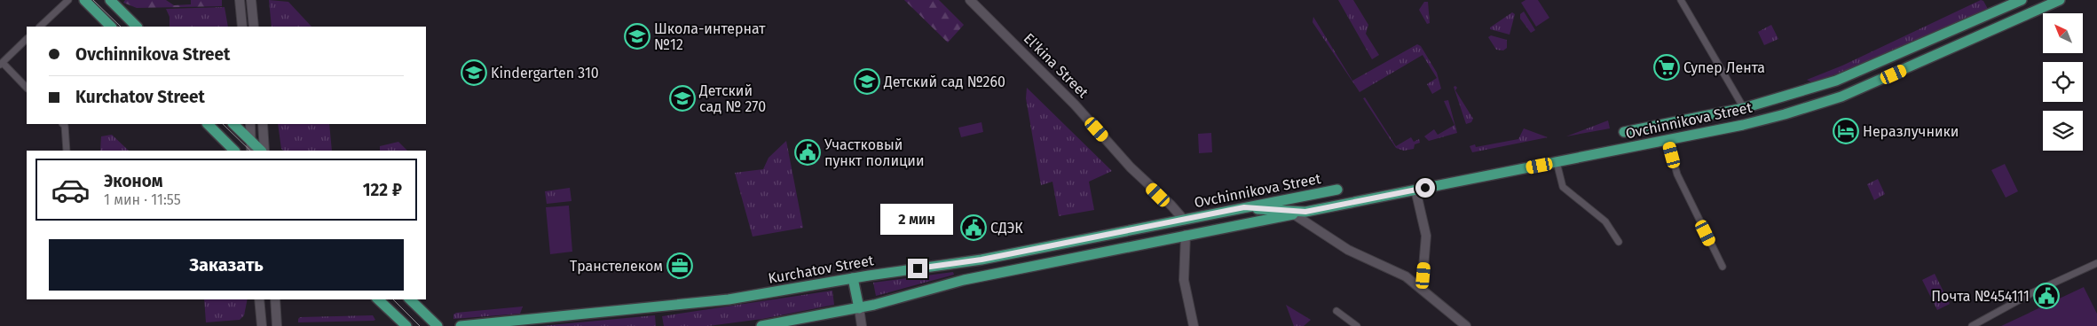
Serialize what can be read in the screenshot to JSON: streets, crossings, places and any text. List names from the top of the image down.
{
  "streets": {
    "main road": ["El'kina Street", "Ovchinnikova Street", "Kurchatov Street"]
  },
  "crossings": [
    ["El'kina Street", "Ovchinnikova Street"],
    ["El'kina Street", "Kurchatov Street"],
    ["Ovchinnikova Street", "Kurchatov Street"]
  ],
  "places": {
    "school or university": [
      "Школа-интернат №12",
      "Kindergarten 310",
      "Детский сад №260",
      "Детский сад № 270"
    ],
    "supermarket": ["Супер Лента"],
    "hotel": ["Неразлучники"],
    "public building": ["Участковый пункт полиции", "СДЭК", "Почта №454111"],
    "office": ["Транстелеком"]
  },
  "north": "top left",
  "page": {
    "banner": ["Ovchinnikova Street", "Kurchatov Street"],
    "list": [
      {
        "name": "Эконом",
        "note": "1 мин · 11:55",
        "value": "122 ₽"
      }
    ],
    "bubble": "2 мин",
    "buttons": "Заказать"
  }
}
